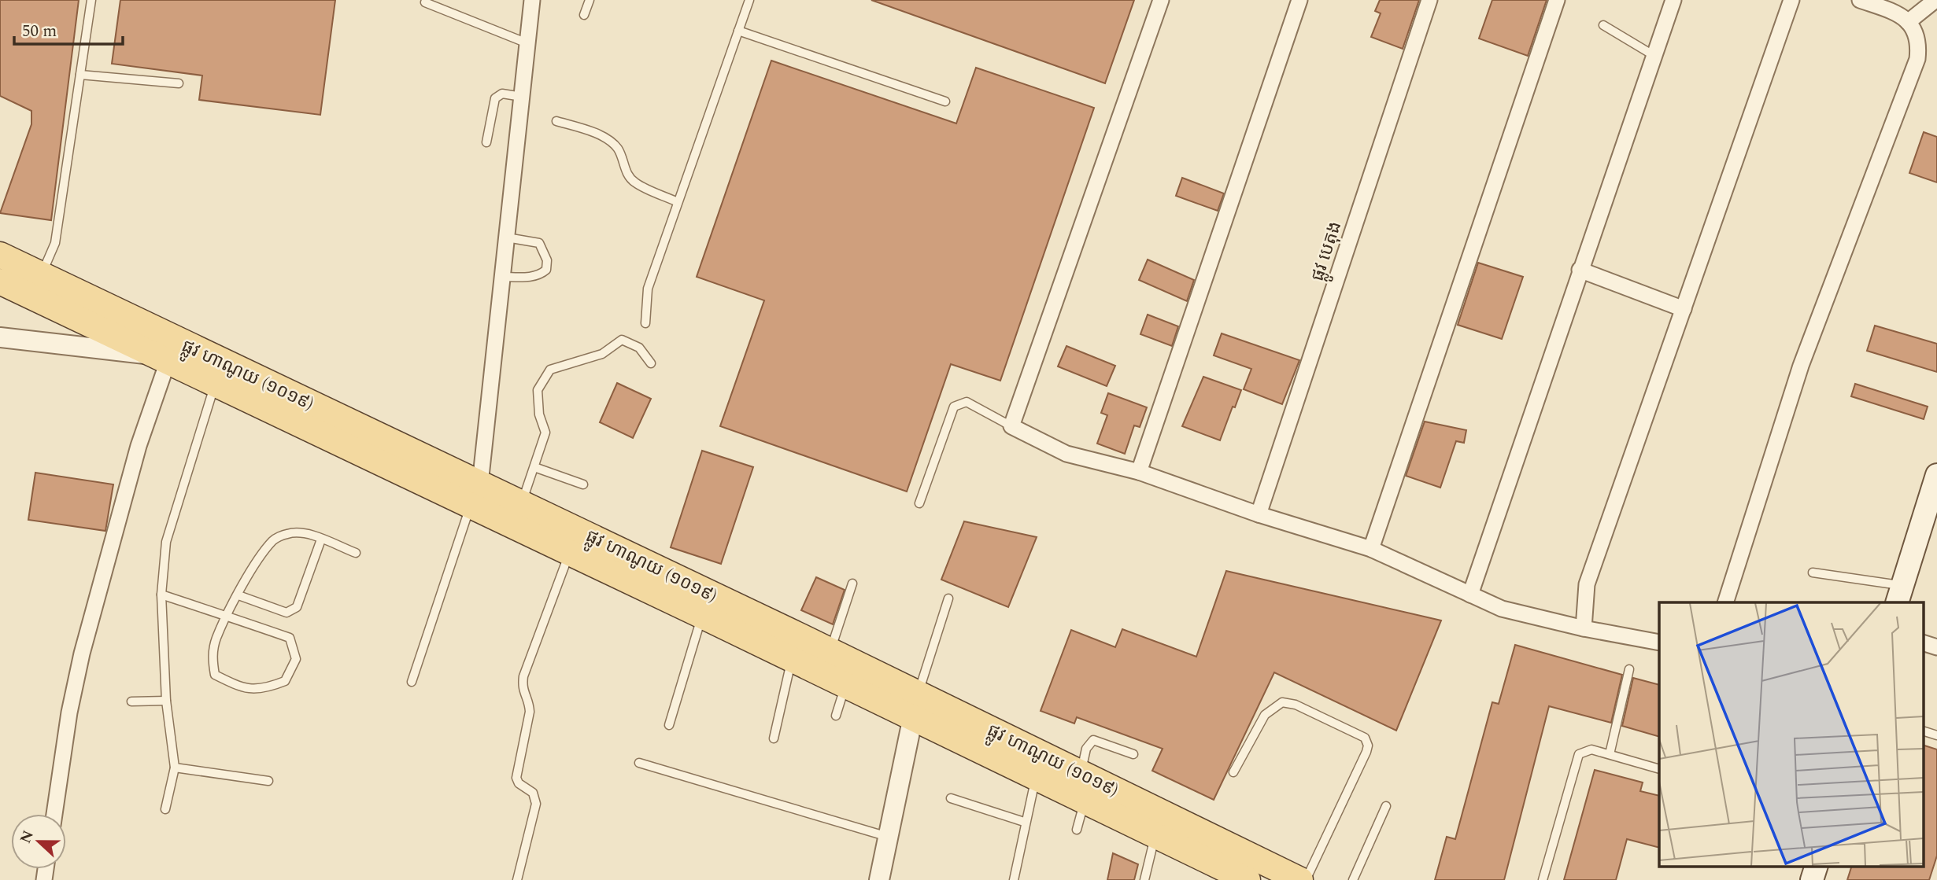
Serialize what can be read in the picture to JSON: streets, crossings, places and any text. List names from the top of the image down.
{
  "streets": {
    "main road": ["ផ្លូវ ហាណូយ (១០១៩)"],
    "street": ["ផ្លូវ បេតុង"]
  },
  "scale_bar": "50 m",
  "north": "left"
}
